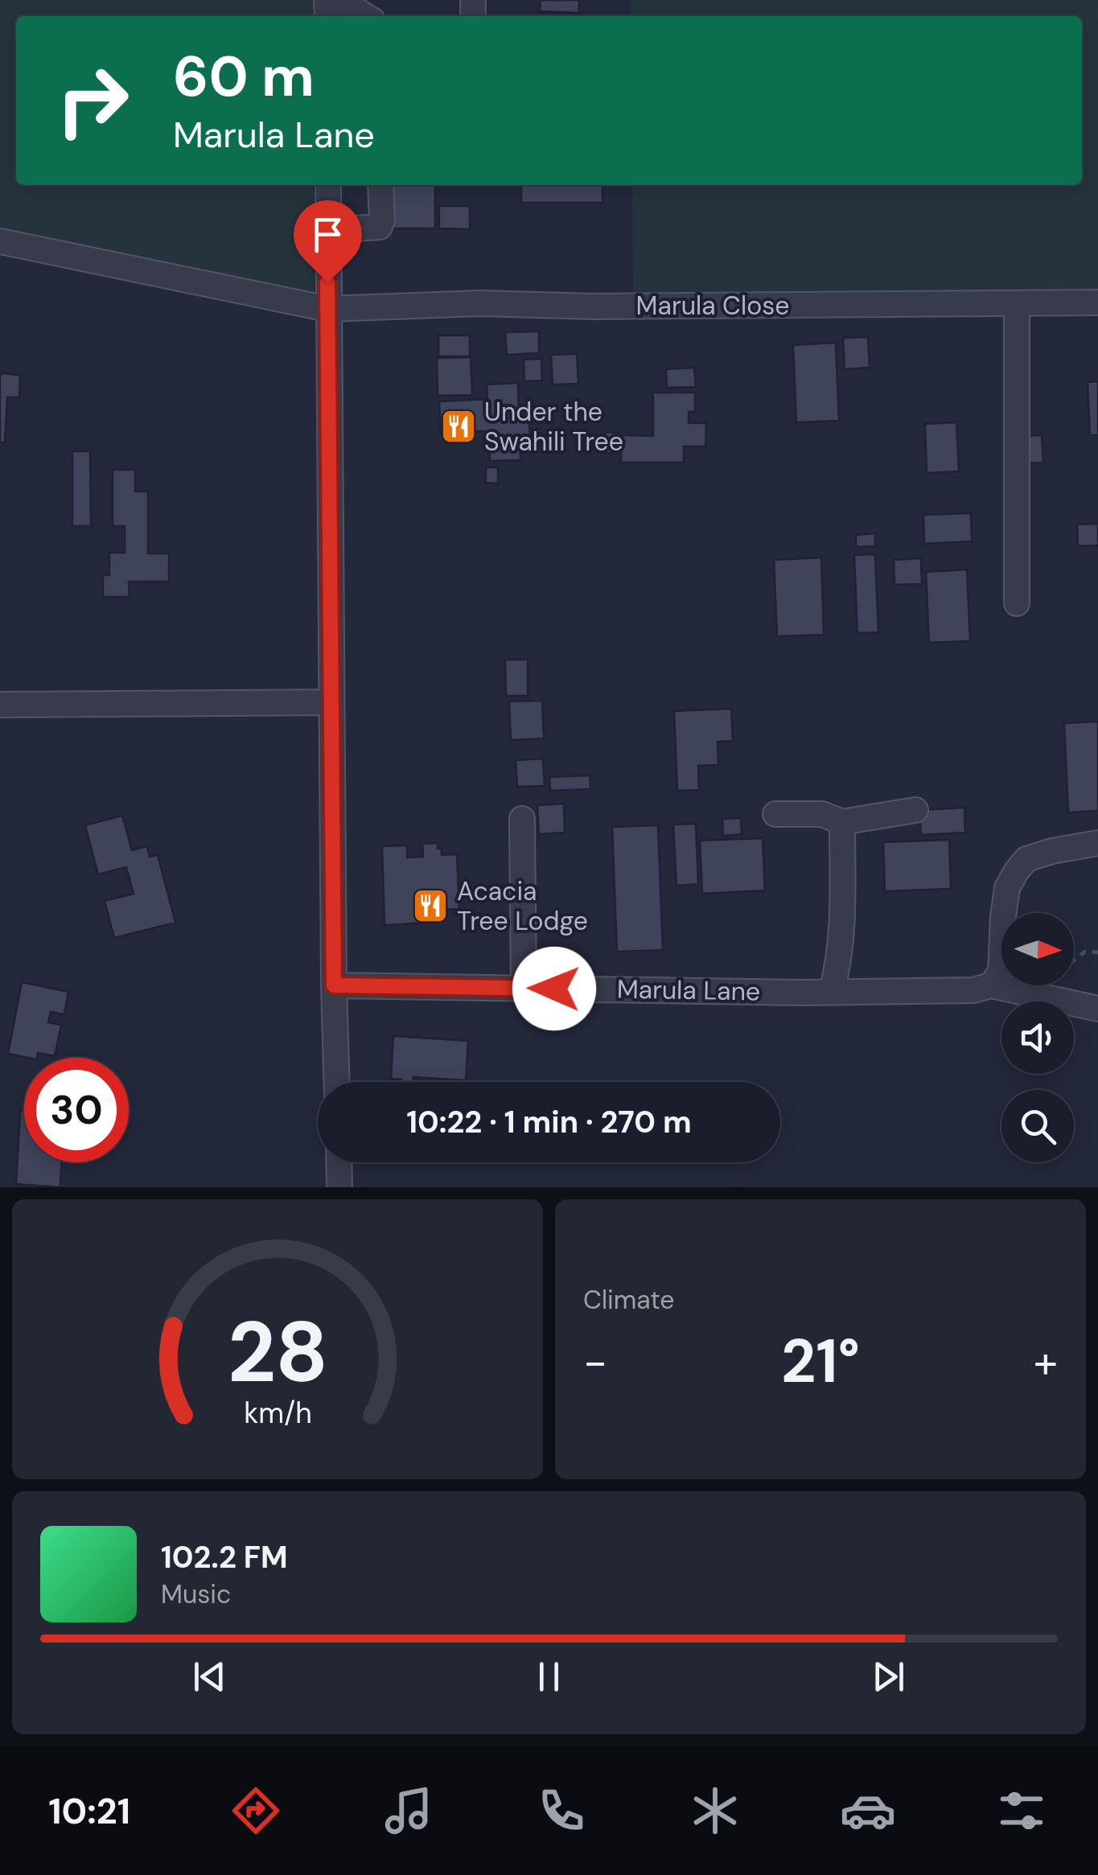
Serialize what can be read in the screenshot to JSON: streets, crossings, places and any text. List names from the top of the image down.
{
  "streets": {
    "street": ["Marula Close", "Marula Lane"]
  },
  "places": {
    "restaurant": ["Under the Swahili Tree", "Acacia Tree Lodge"]
  },
  "north": "right",
  "page": {
    "turn": ["60 m", "Marula Lane"],
    "limit": "30",
    "trip": "10:22 · 1 min · 270 m",
    "tile": "Climate",
    "heat": ["−", "21°", "+"],
    "song": ["102.2 FM", "Music"],
    "tabs": "10:21",
    "gauge": ["28", "km/h"]
  }
}
